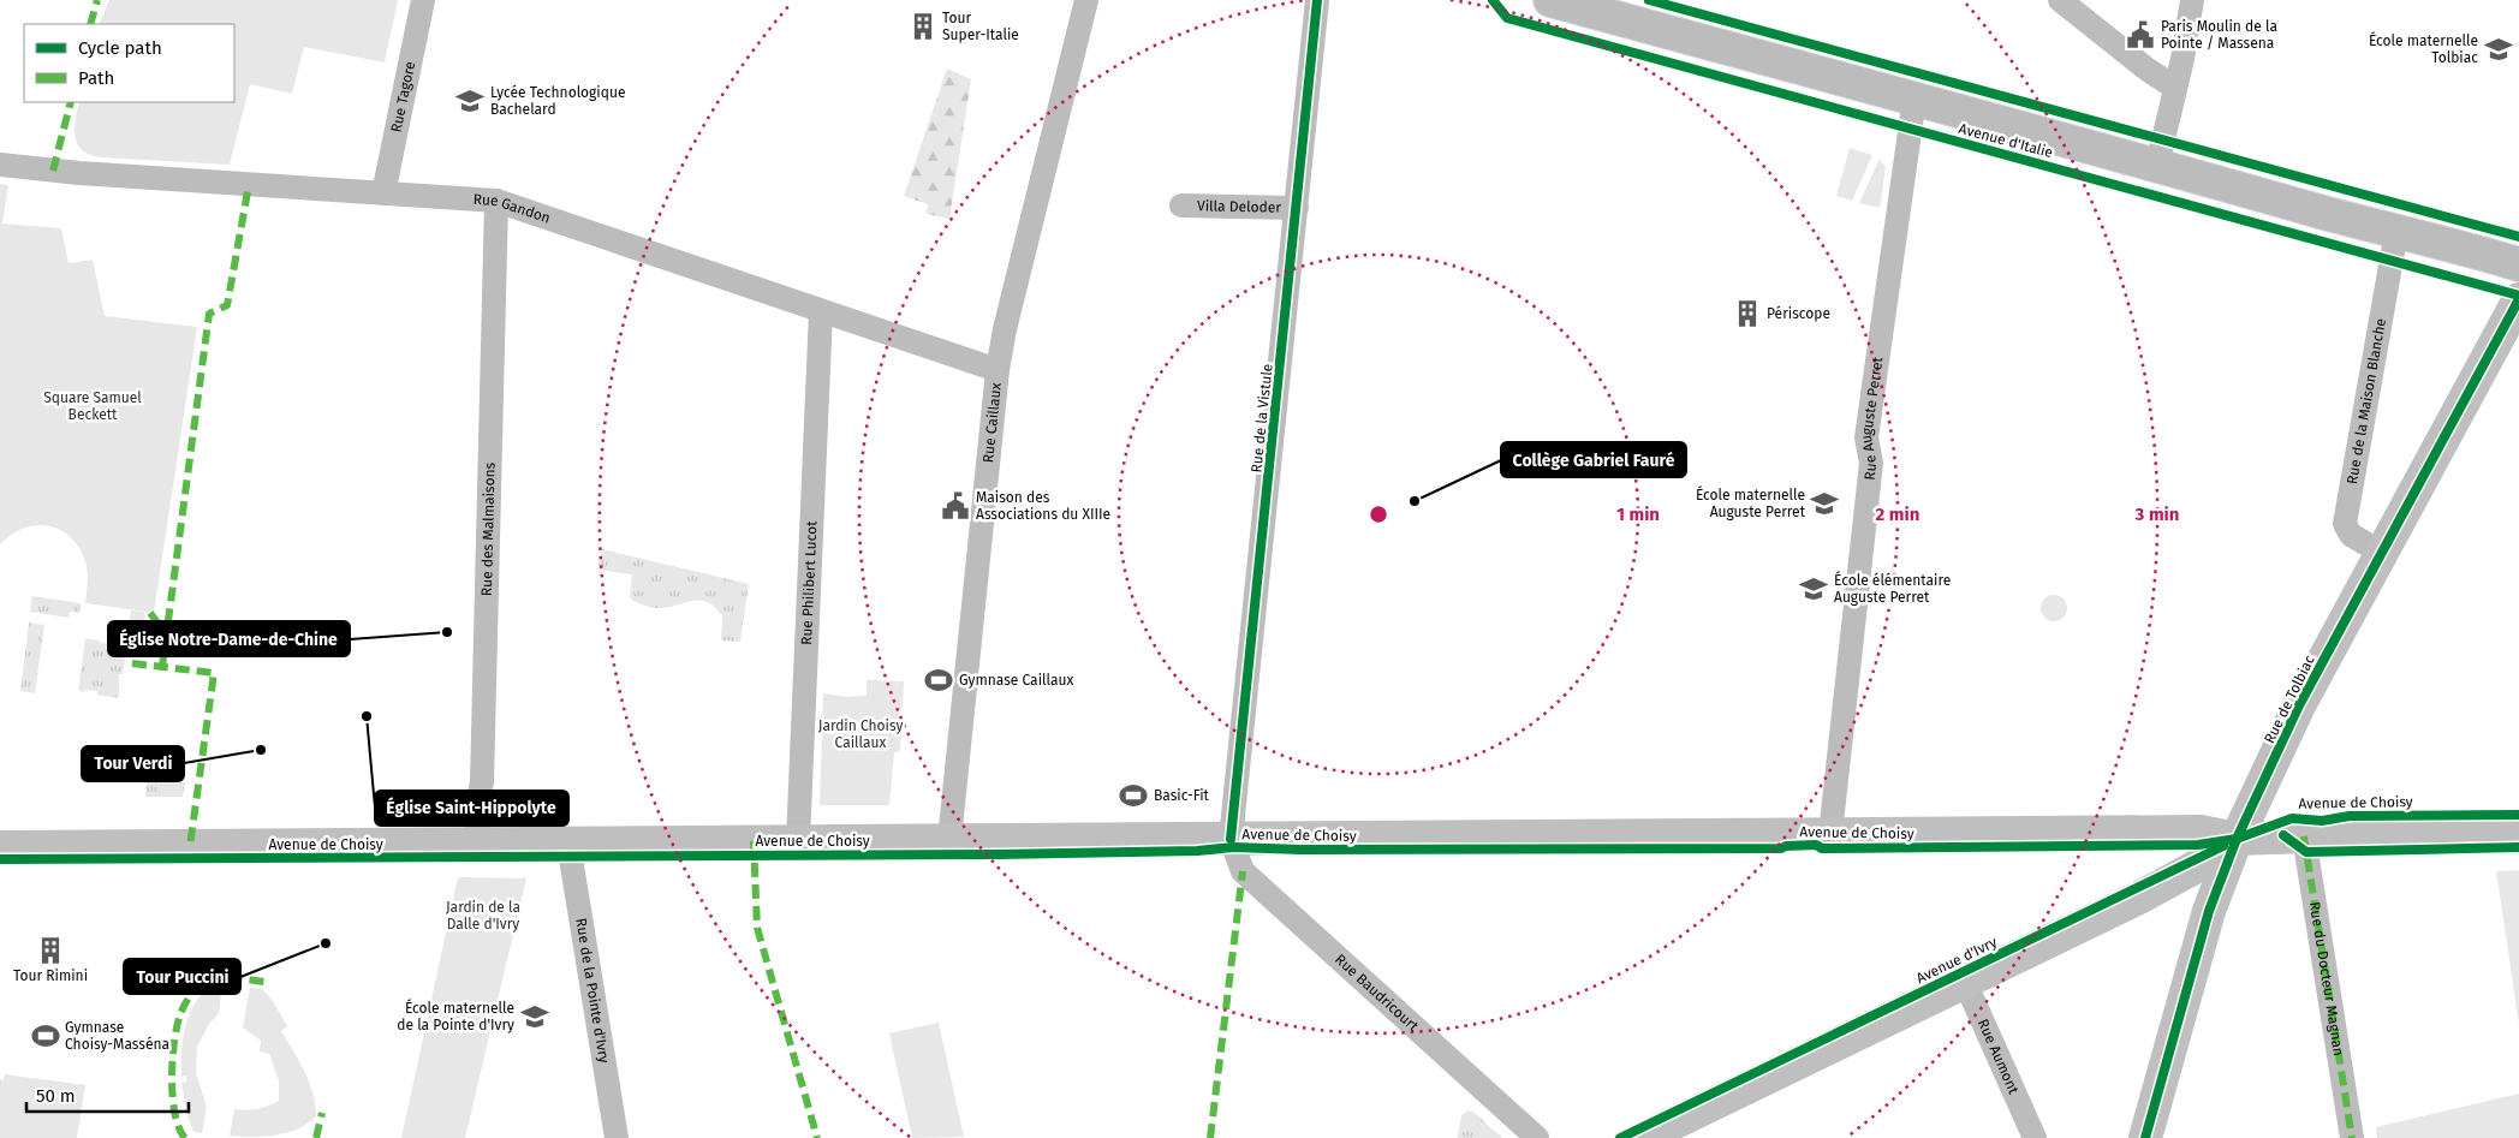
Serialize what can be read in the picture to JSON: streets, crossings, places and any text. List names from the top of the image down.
{
  "streets": {
    "main road": [
      "Avenue d'Italie",
      "Rue de Tolbiac",
      "Avenue de Choisy",
      "Avenue d'Ivry"
    ],
    "street": [
      "Rue Tagore",
      "Villa Deloder",
      "Rue Gandon",
      "Rue de la Maison Blanche",
      "Rue de la Vistule",
      "Rue Auguste Perret",
      "Rue Caillaux",
      "Rue des Malmaisons",
      "Rue Philibert Lucot",
      "Rue du Docteur Magnan",
      "Rue de la Pointe d'Ivry",
      "Rue Baudricourt",
      "Rue Aumont"
    ]
  },
  "crossings": [
    ["Rue Tagore", "Rue Gandon"],
    ["Avenue d'Italie", "Rue de la Maison Blanche"],
    ["Avenue d'Italie", "Rue Auguste Perret"],
    ["Villa Deloder", "Rue de la Vistule"],
    ["Rue Gandon", "Rue Caillaux"],
    ["Rue Gandon", "Rue des Malmaisons"],
    ["Rue Gandon", "Rue Philibert Lucot"],
    ["Rue de la Maison Blanche", "Rue de Tolbiac"],
    ["Rue de la Vistule", "Avenue de Choisy"],
    ["Rue de la Vistule", "Rue Baudricourt"],
    ["Rue Auguste Perret", "Avenue de Choisy"],
    ["Rue Caillaux", "Avenue de Choisy"],
    ["Rue des Malmaisons", "Avenue de Choisy"],
    ["Rue Philibert Lucot", "Avenue de Choisy"],
    ["Rue de Tolbiac", "Avenue de Choisy"],
    ["Rue de Tolbiac", "Avenue d'Ivry"],
    ["Avenue de Choisy", "Avenue d'Ivry"],
    ["Avenue de Choisy", "Rue du Docteur Magnan"],
    ["Avenue de Choisy", "Rue de la Pointe d'Ivry"],
    ["Avenue de Choisy", "Rue Baudricourt"],
    ["Avenue d'Ivry", "Rue Aumont"]
  ],
  "parks": ["Square Samuel Beckett", "Jardin Choisy Caillaux", "Jardin de la Dalle d'Ivry"],
  "places": {
    "building": ["Tour Super-Italie", "Périscope", "Tour Rimini"],
    "public building": ["Paris Moulin de la Pointe / Massena", "Maison des Associations du XIIIe"],
    "school or university": [
      "École maternelle Tolbiac",
      "Lycée Technologique Bachelard",
      "École maternelle Auguste Perret",
      "École élémentaire Auguste Perret",
      "École maternelle de la Pointe d'Ivry"
    ],
    "other": [
      "Collège Gabriel Fauré",
      "Église Notre-Dame-de-Chine",
      "Église Saint-Hippolyte",
      "Tour Verdi",
      "Tour Puccini"
    ],
    "sports": ["Gymnase Caillaux", "Basic-Fit", "Gymnase Choisy-Masséna"]
  },
  "legend": ["Cycle path", "Path"],
  "scale_bar": "50 m",
  "rings": ["1 min", "2 min", "3 min"]
}
